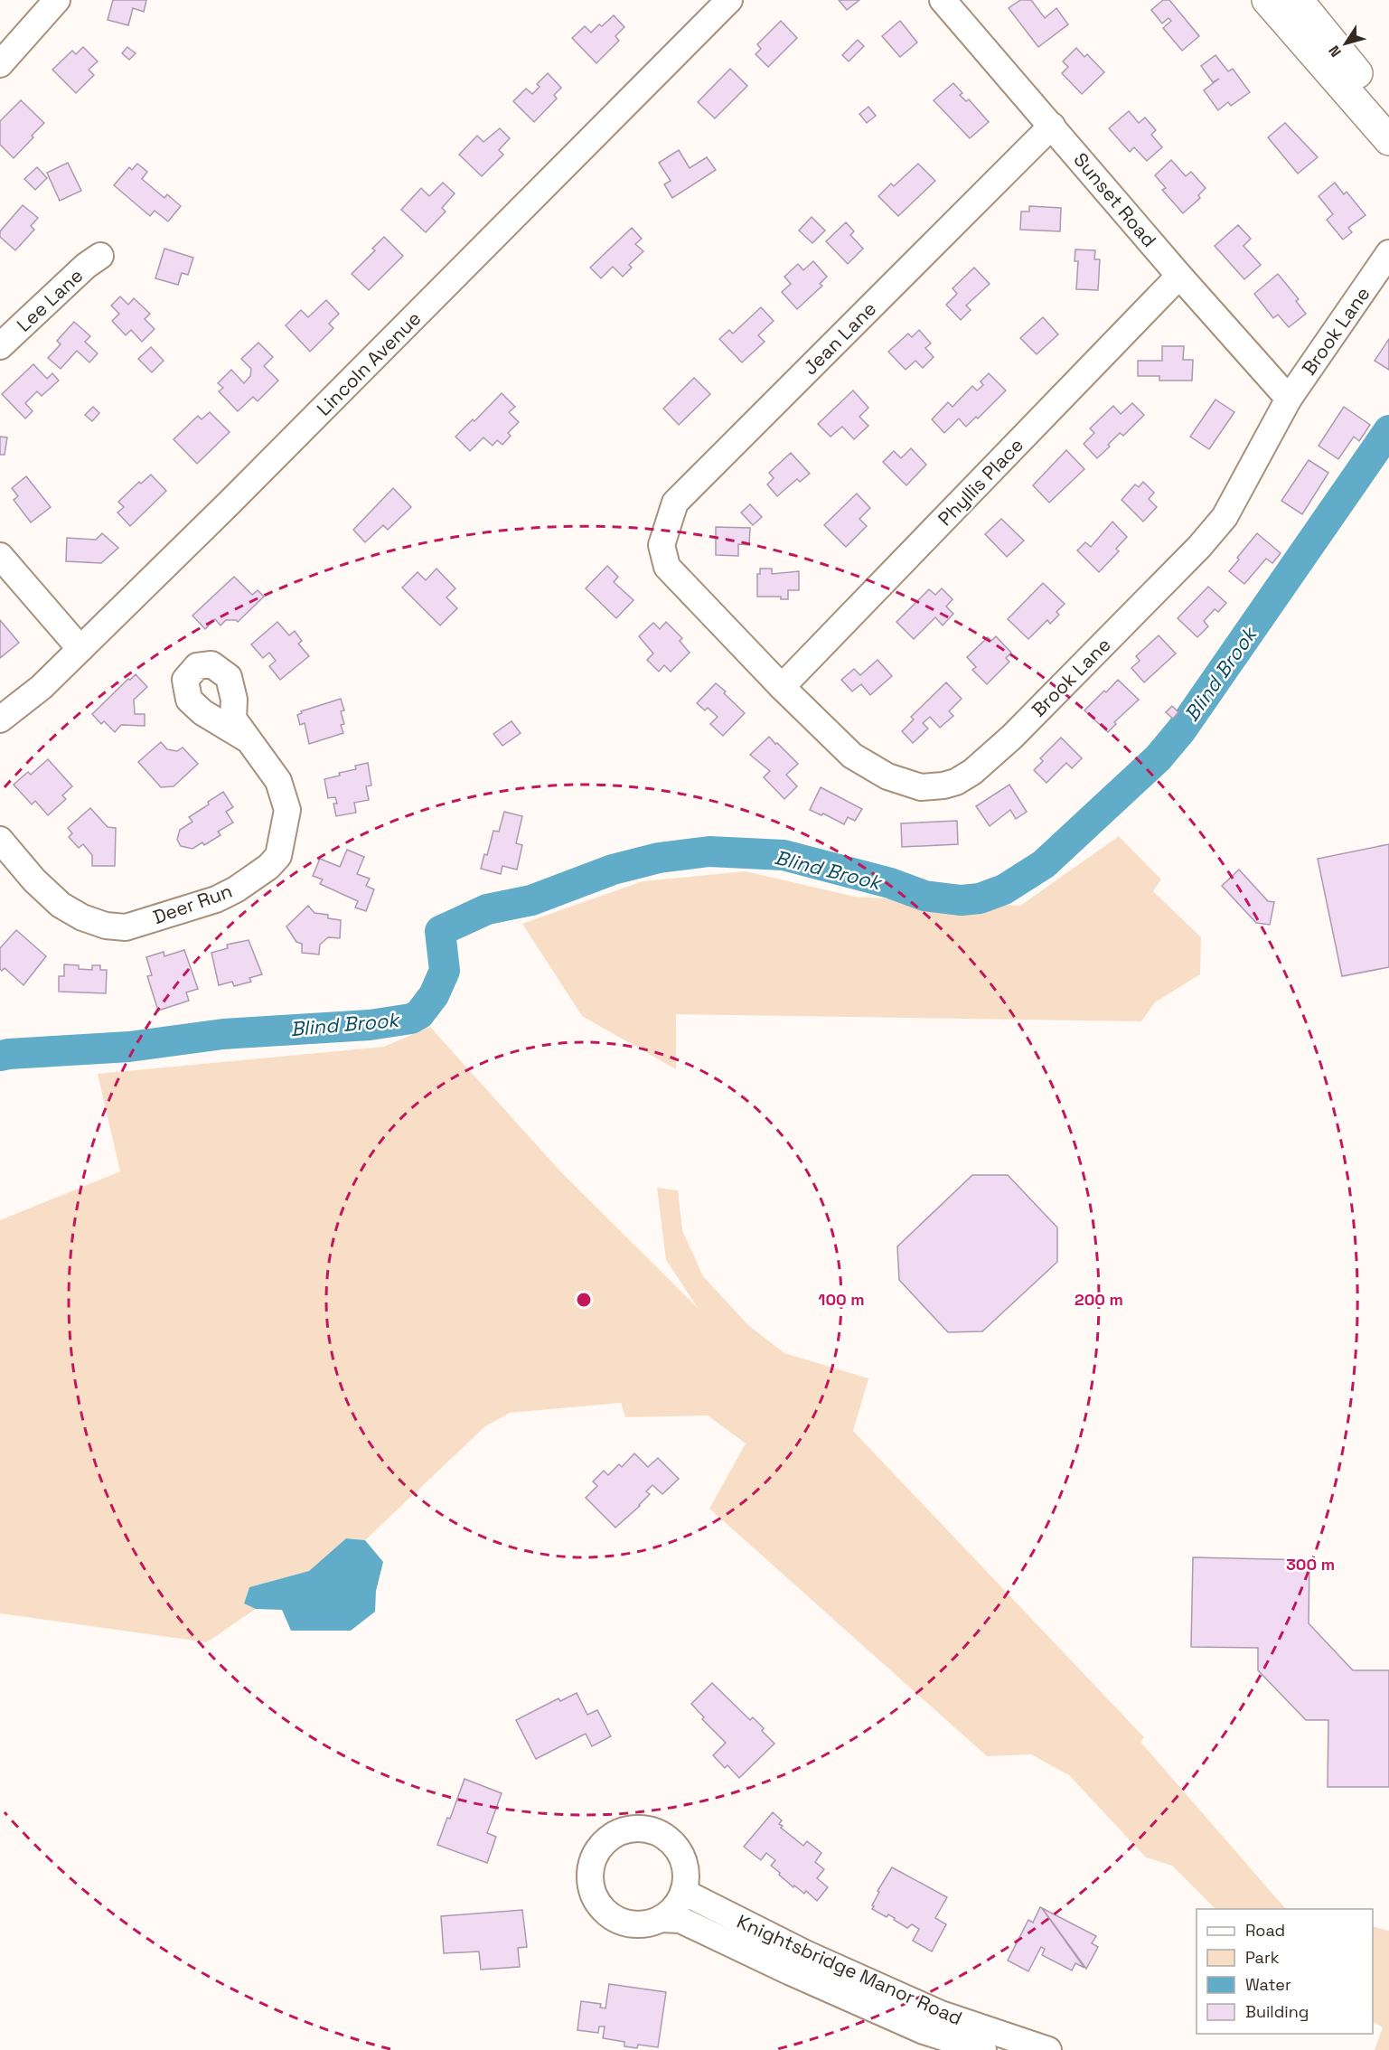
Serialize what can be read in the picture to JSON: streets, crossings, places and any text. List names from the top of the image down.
{
  "streets": {
    "street": [
      "Sunset Road",
      "Lee Lane",
      "Brook Lane",
      "Jean Lane",
      "Lincoln Avenue",
      "Phyllis Place",
      "Deer Run",
      "Knightsbridge Manor Road"
    ]
  },
  "crossings": [
    ["Sunset Road", "Brook Lane"],
    ["Sunset Road", "Jean Lane"],
    ["Sunset Road", "Phyllis Place"],
    ["Brook Lane", "Jean Lane"],
    ["Brook Lane", "Phyllis Place"]
  ],
  "water": ["Blind Brook"],
  "legend": [
    "Road",
    "Park",
    "Water",
    "Building"
  ],
  "north": "bottom left",
  "rings": ["100 m", "200 m", "300 m"]
}
